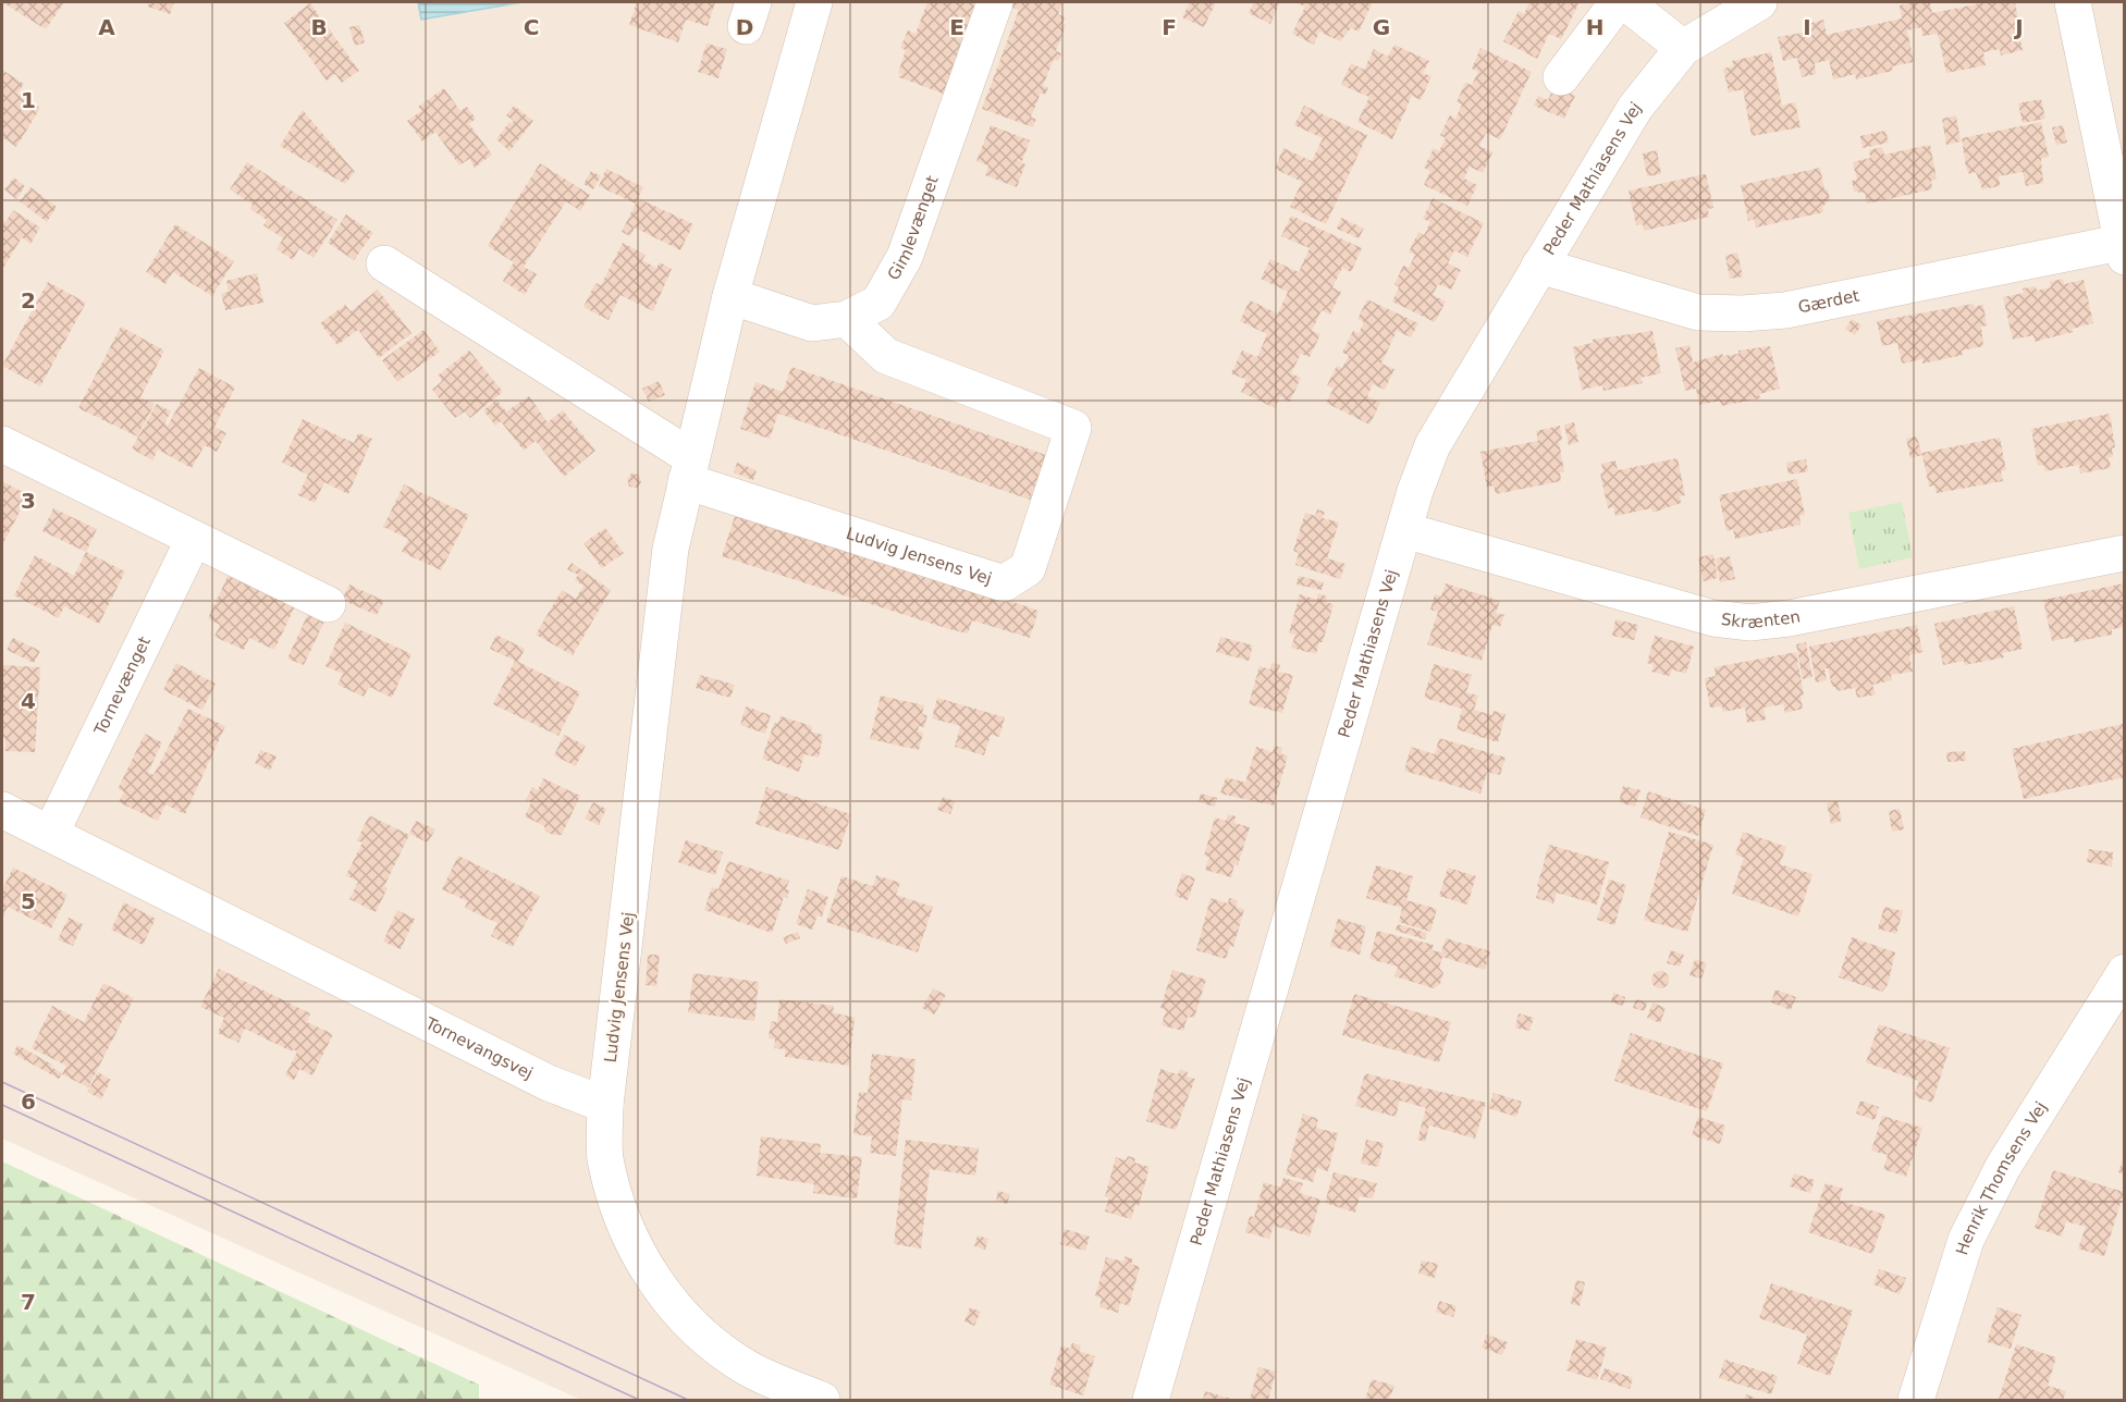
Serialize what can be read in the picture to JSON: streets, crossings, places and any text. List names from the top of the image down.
{
  "streets": {
    "street": [
      "Peder Mathiasens Vej",
      "Gimlevænget",
      "Gærdet",
      "Ludvig Jensens Vej",
      "Skrænten",
      "Tornevænget",
      "Tornevangsvej",
      "Henrik Thomsens Vej"
    ]
  },
  "crossings": [
    ["Peder Mathiasens Vej", "Gærdet"],
    ["Peder Mathiasens Vej", "Skrænten"],
    ["Gimlevænget", "Ludvig Jensens Vej"],
    ["Ludvig Jensens Vej", "Tornevangsvej"],
    ["Tornevænget", "Tornevangsvej"]
  ],
  "grid": {
    "columns": [
      "A",
      "B",
      "C",
      "D",
      "E",
      "F",
      "G",
      "H",
      "I",
      "J"
    ],
    "rows": [
      "1",
      "2",
      "3",
      "4",
      "5",
      "6",
      "7"
    ]
  }
}
